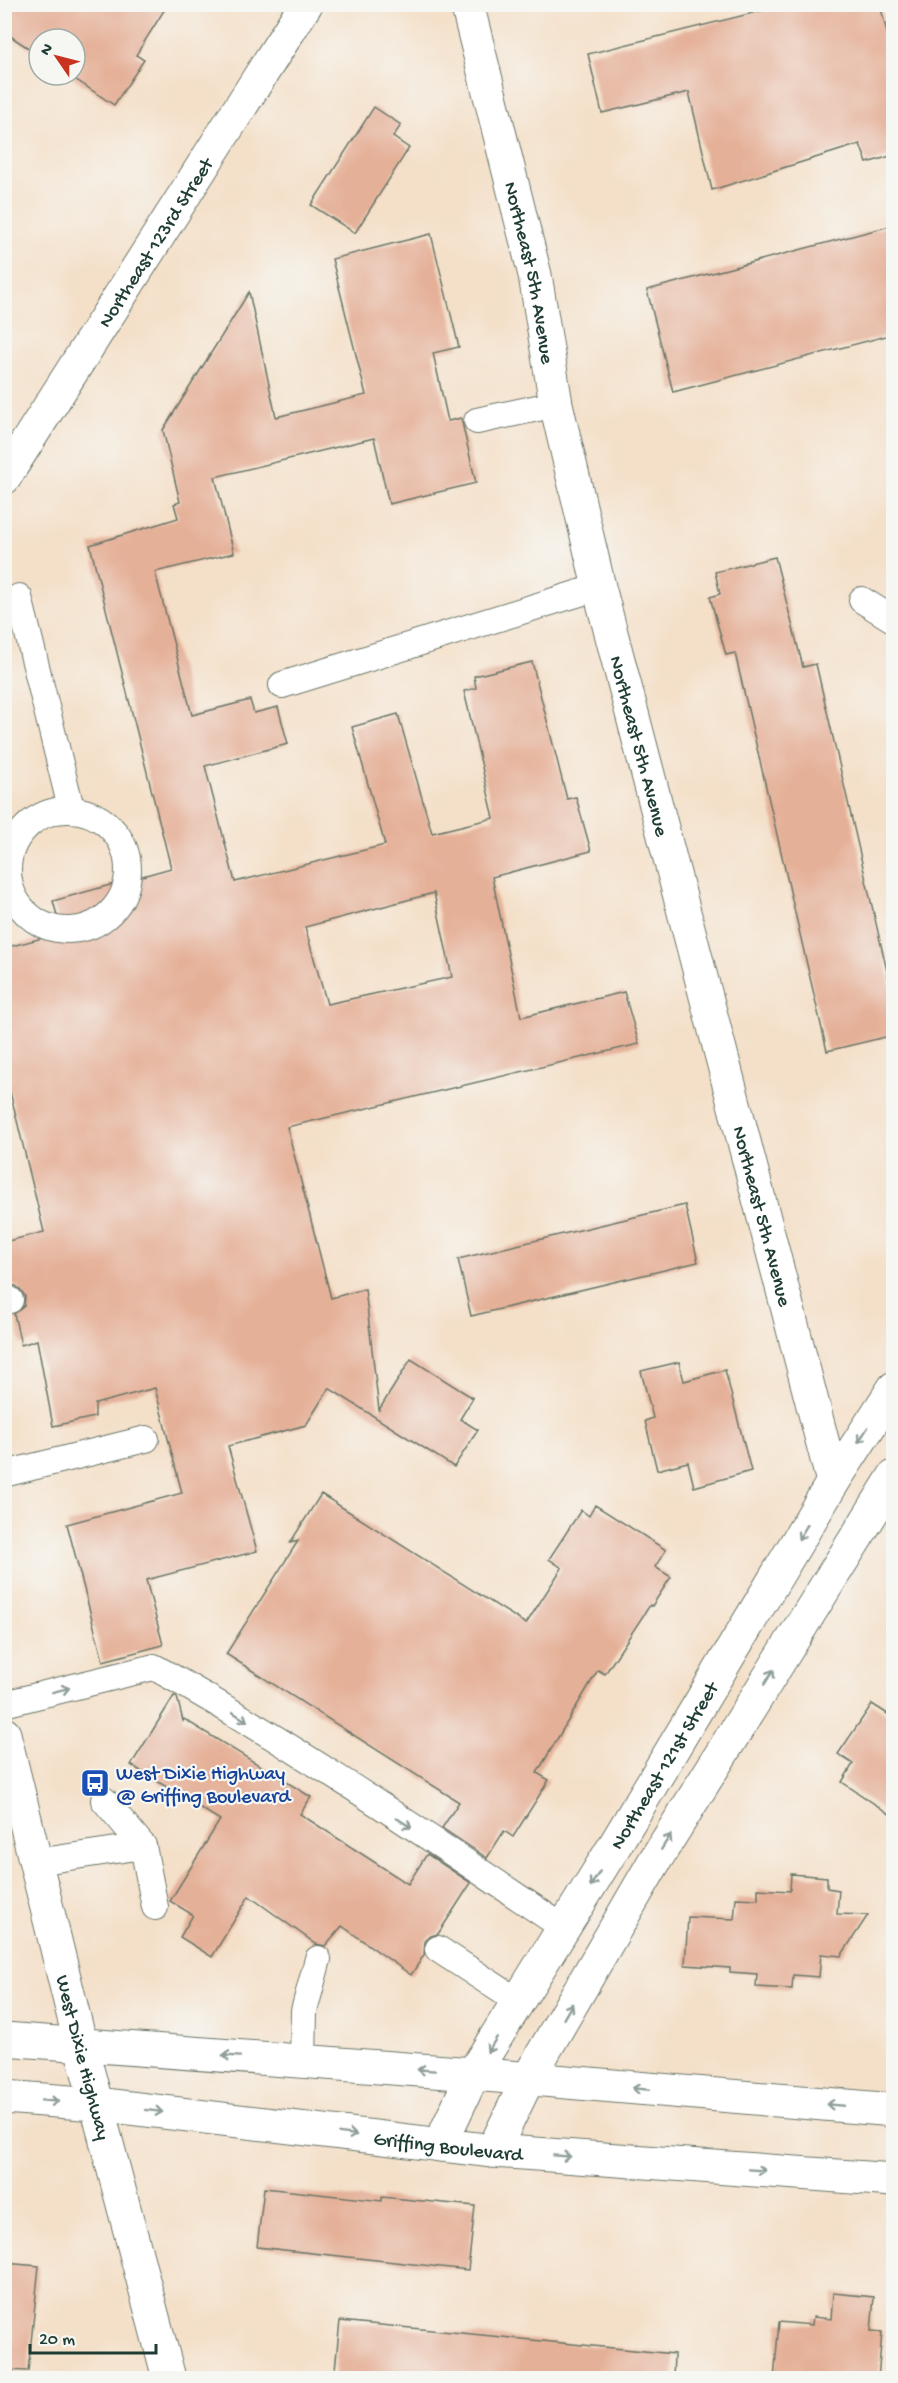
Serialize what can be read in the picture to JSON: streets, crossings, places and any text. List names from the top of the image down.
{
  "streets": {
    "street": [
      "Northeast 123rd Street",
      "Northeast 5th Avenue",
      "Northeast 121st Street",
      "West Dixie Highway",
      "Griffing Boulevard"
    ]
  },
  "crossings": [
    ["Northeast 5th Avenue", "Northeast 121st Street"],
    ["Northeast 121st Street", "Griffing Boulevard"],
    ["West Dixie Highway", "Griffing Boulevard"]
  ],
  "places": {
    "bus stop": ["West Dixie Highway @ Griffing Boulevard"]
  },
  "scale_bar": "20 m",
  "north": "top left"
}
